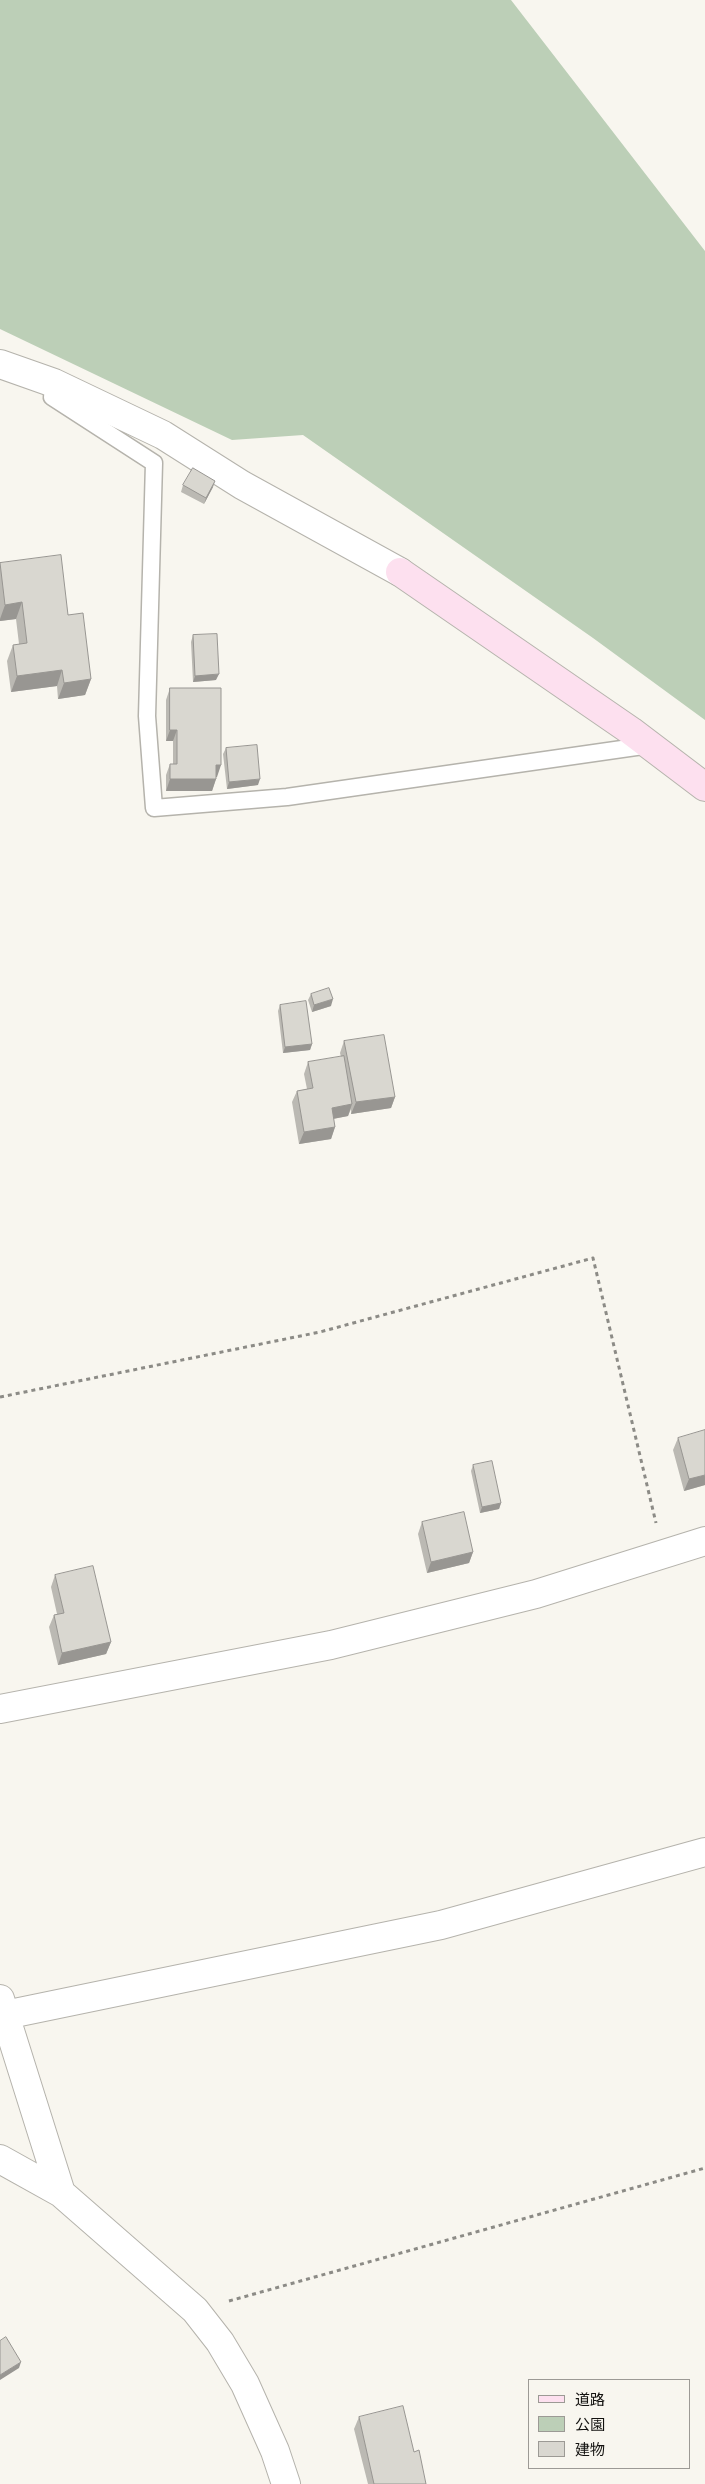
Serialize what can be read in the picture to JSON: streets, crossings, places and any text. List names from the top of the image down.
{
  "legend": ["道路", "公園", "建物"]
}
